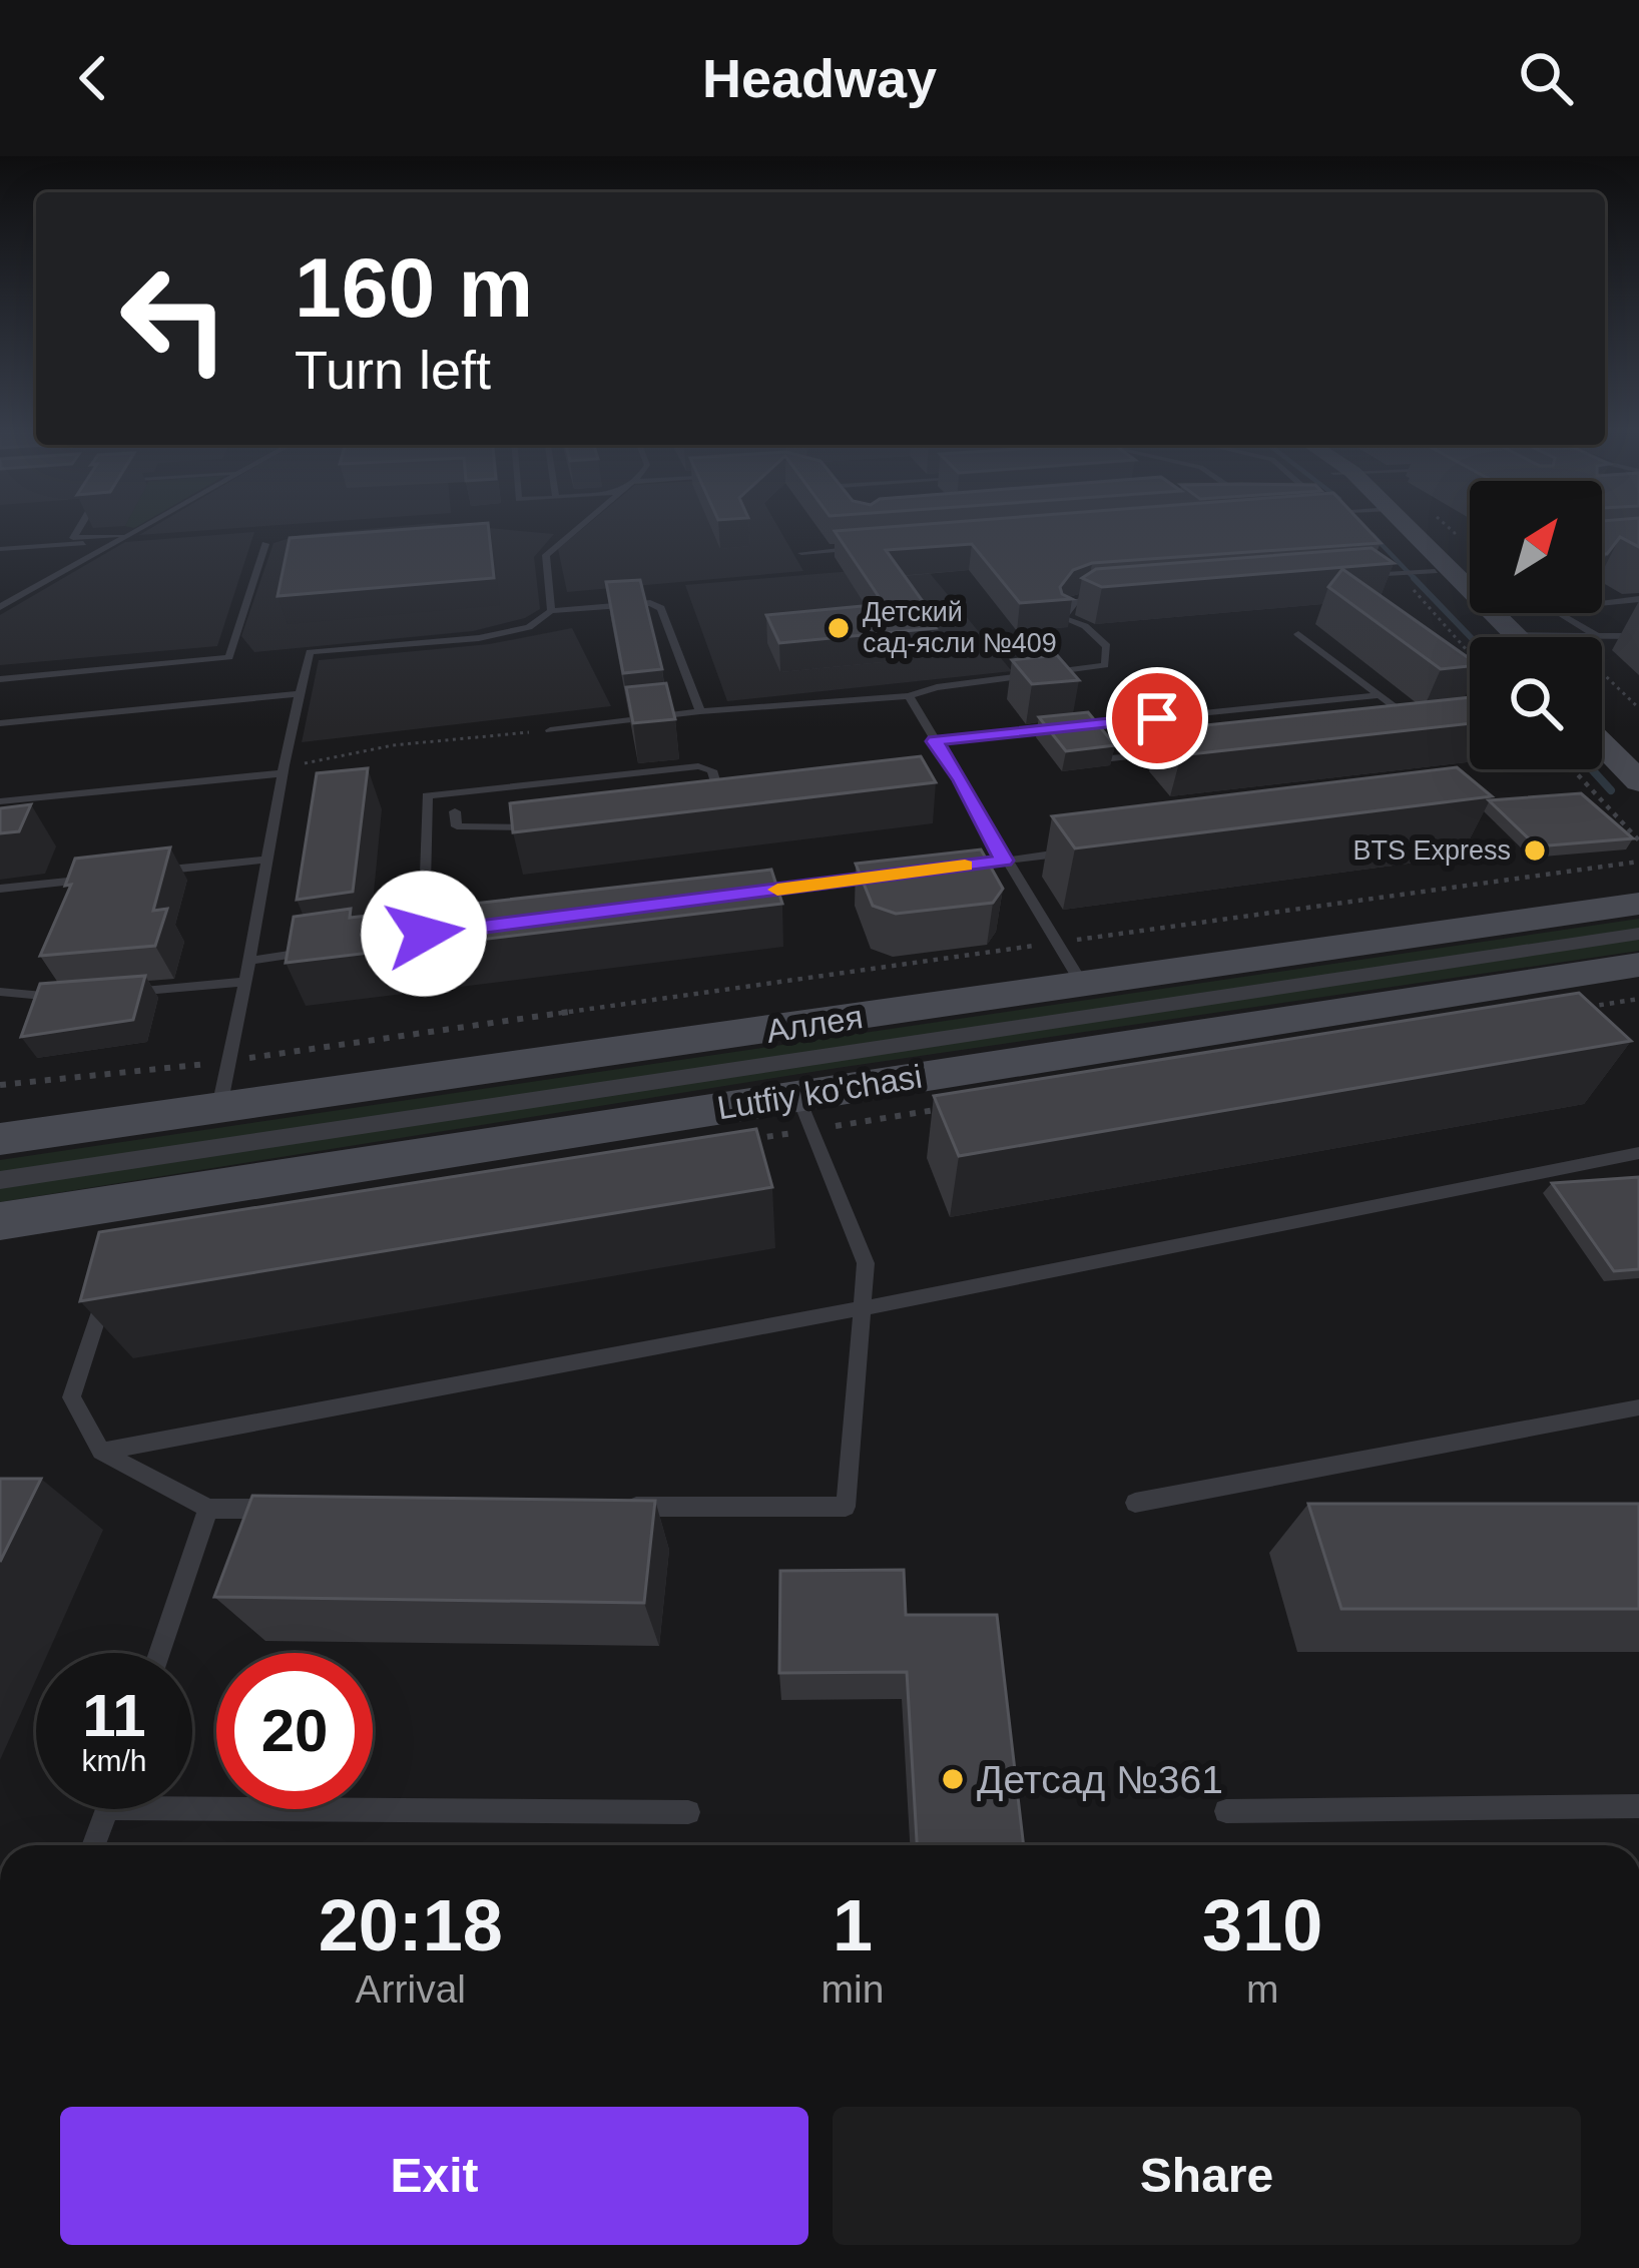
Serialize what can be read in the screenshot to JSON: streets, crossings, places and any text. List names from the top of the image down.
{
  "streets": {
    "main road": ["Lutfiy ko'chasi"],
    "street": ["Аллея"]
  },
  "places": ["Детский сад-ясли №409", "BTS Express", "Детсад №361"],
  "north": "top right",
  "page": {
    "header": "Headway",
    "turn": ["160 m", "Turn left"],
    "speed": "11 km/h",
    "limit": "20",
    "eta": [
      "20:18",
      "Arrival",
      "1",
      "min",
      "310",
      "m"
    ],
    "buttons": ["Exit", "Share"]
  }
}
